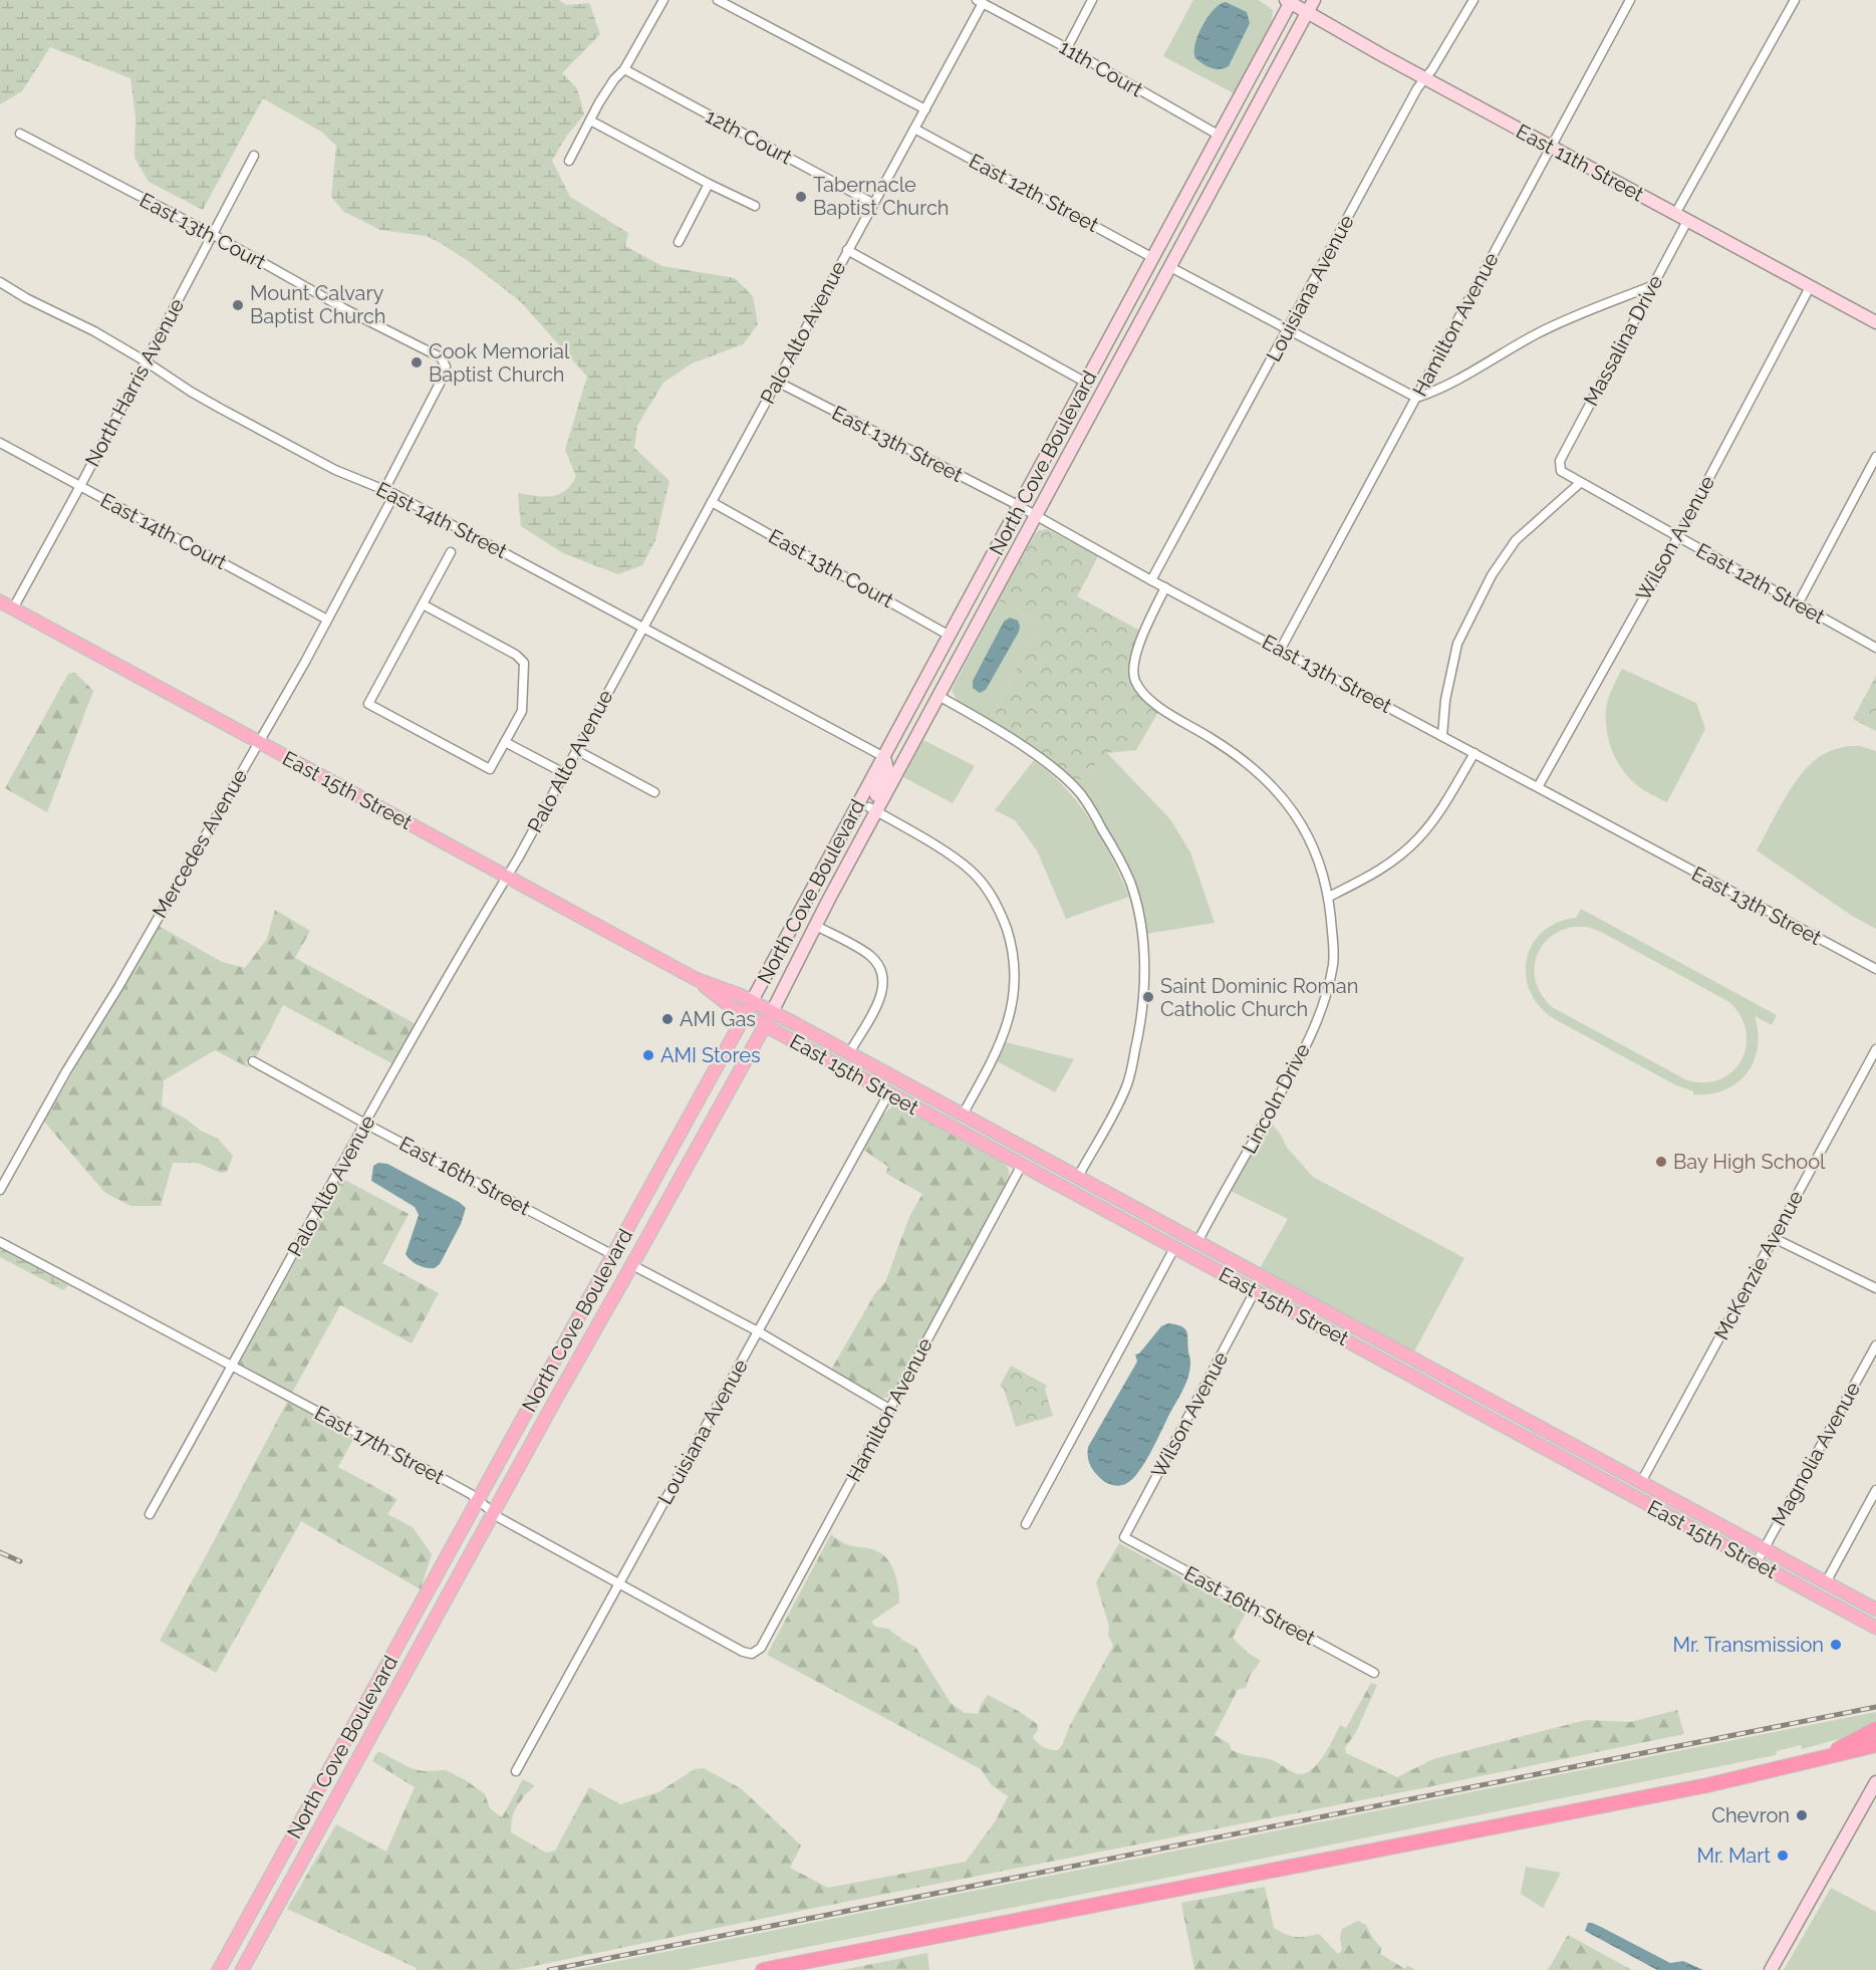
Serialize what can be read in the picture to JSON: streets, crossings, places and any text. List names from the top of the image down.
{
  "streets": {
    "main road": ["East 11th Street", "North Cove Boulevard", "East 15th Street"],
    "street": [
      "11th Court",
      "12th Court",
      "East 12th Street",
      "East 13th Court",
      "Louisiana Avenue",
      "Hamilton Avenue",
      "Palo Alto Avenue",
      "Massalina Drive",
      "North Harris Avenue",
      "East 13th Street",
      "East 14th Street",
      "East 14th Court",
      "Wilson Avenue",
      "Mercedes Avenue",
      "Lincoln Drive",
      "East 16th Street",
      "McKenzie Avenue",
      "East 17th Street",
      "Magnolia Avenue"
    ]
  },
  "crossings": [
    ["11th Court", "Palo Alto Avenue"],
    ["11th Court", "North Cove Boulevard"],
    ["12th Court", "Palo Alto Avenue"],
    ["East 11th Street", "Louisiana Avenue"],
    ["East 11th Street", "Hamilton Avenue"],
    ["East 11th Street", "Massalina Drive"],
    ["East 11th Street", "North Cove Boulevard"],
    ["East 11th Street", "Wilson Avenue"],
    ["East 12th Street", "Palo Alto Avenue"],
    ["East 12th Street", "Massalina Drive"],
    ["East 12th Street", "North Cove Boulevard"],
    ["East 12th Street", "Wilson Avenue"],
    ["East 13th Court", "Palo Alto Avenue"],
    ["East 13th Court", "North Harris Avenue"],
    ["East 13th Court", "North Cove Boulevard"],
    ["East 13th Court", "East 14th Street"],
    ["Louisiana Avenue", "East 13th Street"],
    ["Louisiana Avenue", "East 15th Street"],
    ["Louisiana Avenue", "East 17th Street"],
    ["Hamilton Avenue", "East 13th Street"],
    ["Hamilton Avenue", "East 15th Street"],
    ["Hamilton Avenue", "East 17th Street"],
    ["Palo Alto Avenue", "East 13th Street"],
    ["Palo Alto Avenue", "East 14th Street"],
    ["Palo Alto Avenue", "East 15th Street"],
    ["Palo Alto Avenue", "East 16th Street"],
    ["Palo Alto Avenue", "East 17th Street"],
    ["North Harris Avenue", "East 14th Street"],
    ["North Harris Avenue", "East 14th Court"],
    ["North Harris Avenue", "East 15th Street"],
    ["East 13th Street", "North Cove Boulevard"],
    ["East 13th Street", "Wilson Avenue"],
    ["East 13th Street", "Lincoln Drive"],
    ["North Cove Boulevard", "East 14th Street"],
    ["North Cove Boulevard", "East 15th Street"],
    ["North Cove Boulevard", "East 16th Street"],
    ["North Cove Boulevard", "East 17th Street"],
    ["East 14th Street", "Mercedes Avenue"],
    ["East 14th Court", "Mercedes Avenue"],
    ["Wilson Avenue", "East 15th Street"],
    ["Wilson Avenue", "East 16th Street"],
    ["East 15th Street", "Mercedes Avenue"],
    ["East 15th Street", "Lincoln Drive"],
    ["East 15th Street", "McKenzie Avenue"],
    ["East 15th Street", "Magnolia Avenue"]
  ],
  "places": [
    "Tabernacle Baptist Church",
    "Mount Calvary Baptist Church",
    "Cook Memorial Baptist Church",
    "Saint Dominic Roman Catholic Church",
    "AMI Gas",
    "AMI Stores",
    "Bay High School",
    "Mr. Transmission",
    "Chevron",
    "Mr. Mart"
  ]
}
